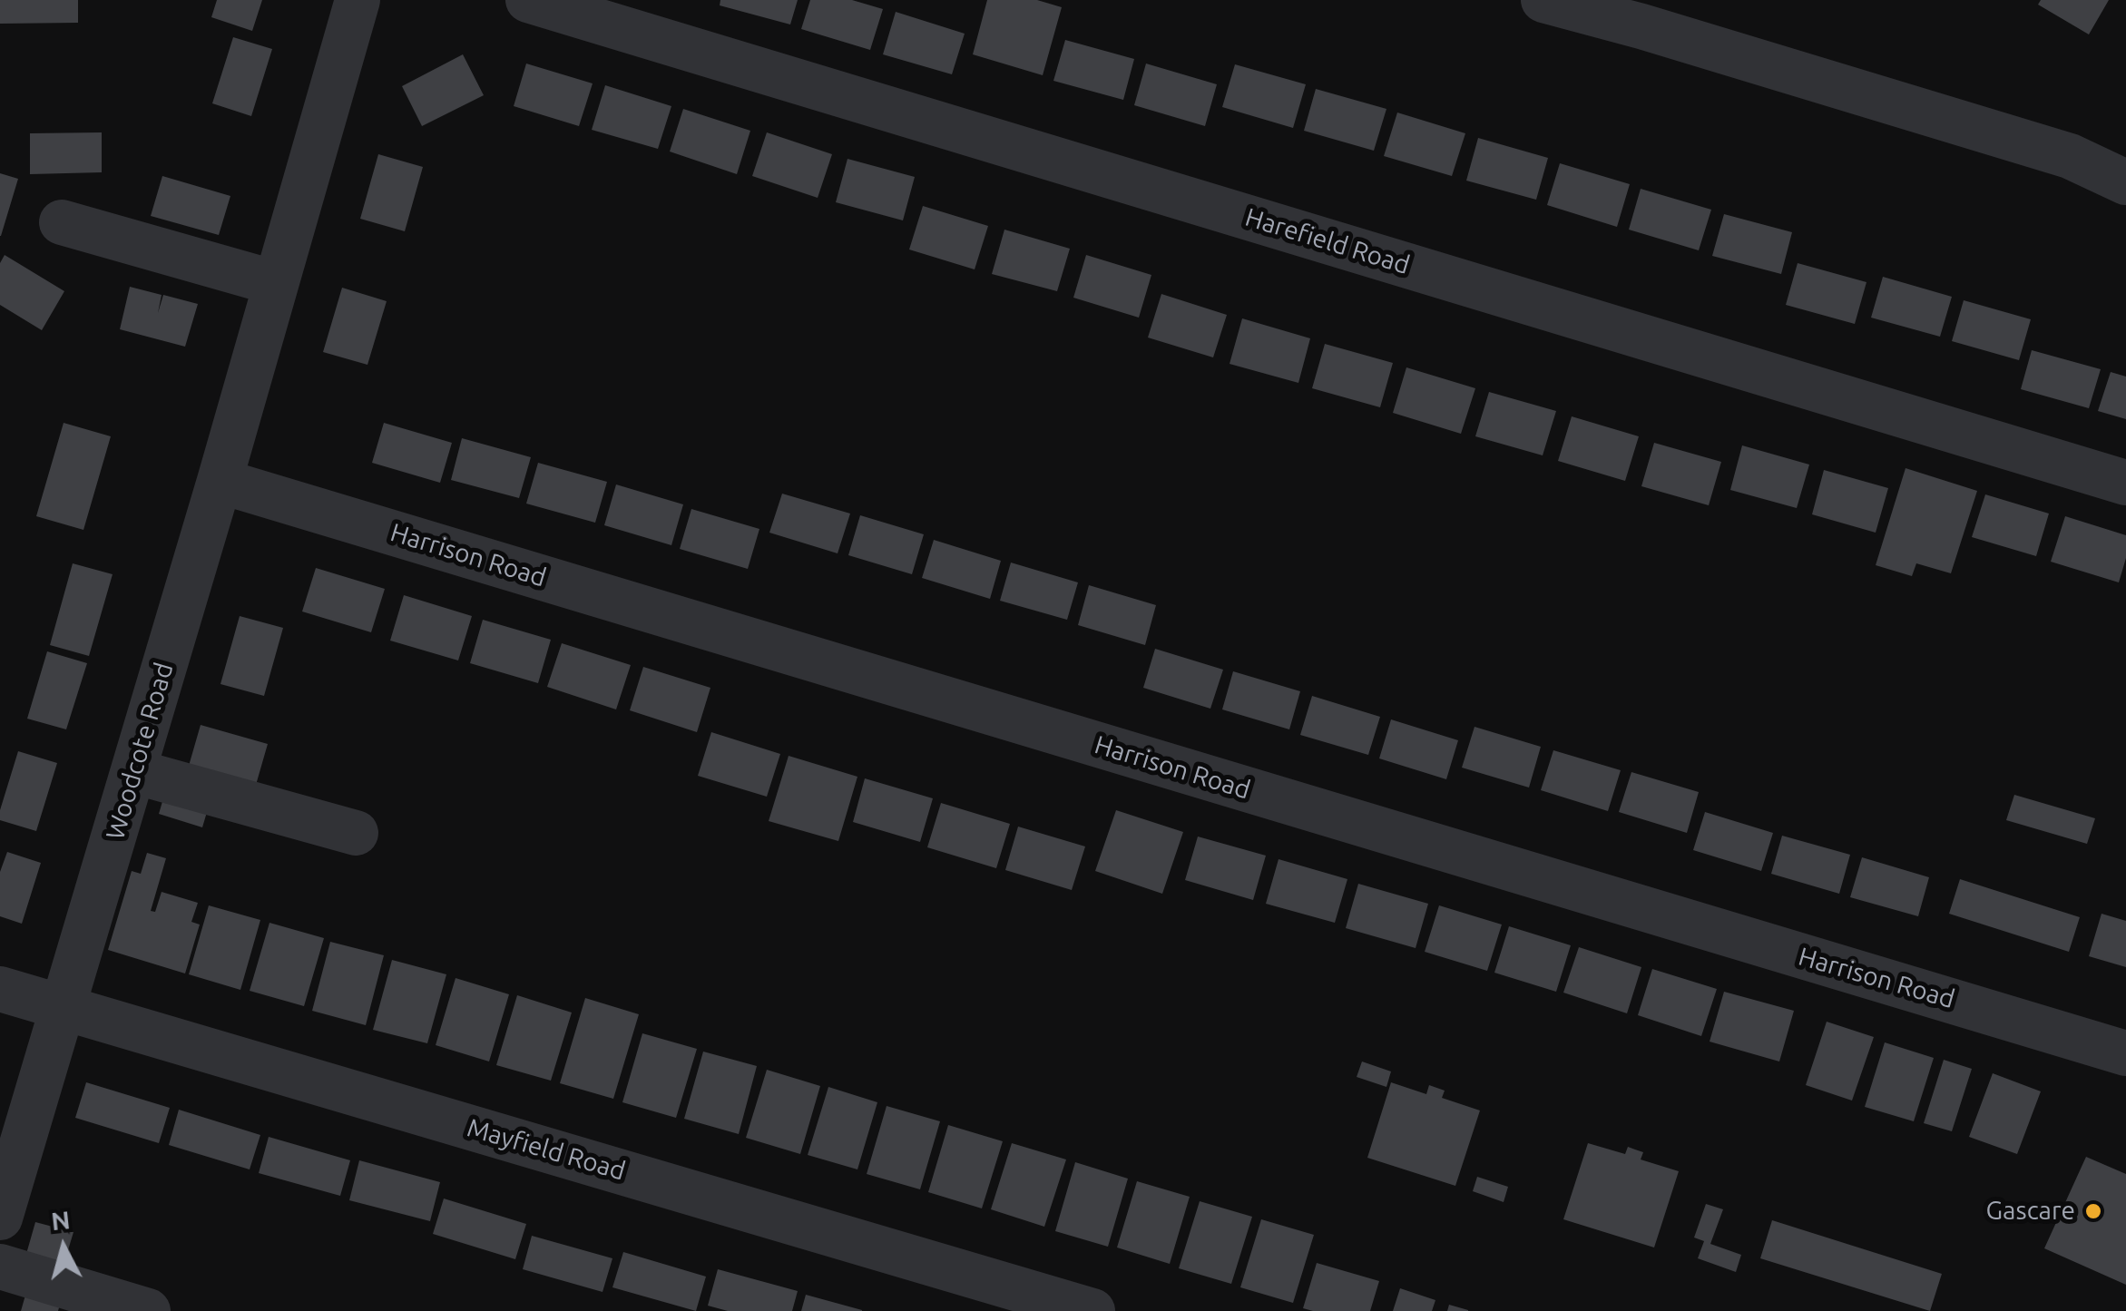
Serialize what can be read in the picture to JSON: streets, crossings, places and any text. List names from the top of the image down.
{
  "streets": {
    "street": [
      "Harefield Road",
      "Harrison Road",
      "Woodcote Road",
      "Mayfield Road"
    ]
  },
  "crossings": [
    ["Harrison Road", "Woodcote Road"],
    ["Woodcote Road", "Mayfield Road"]
  ],
  "places": ["Gascare"],
  "north": "top"
}
